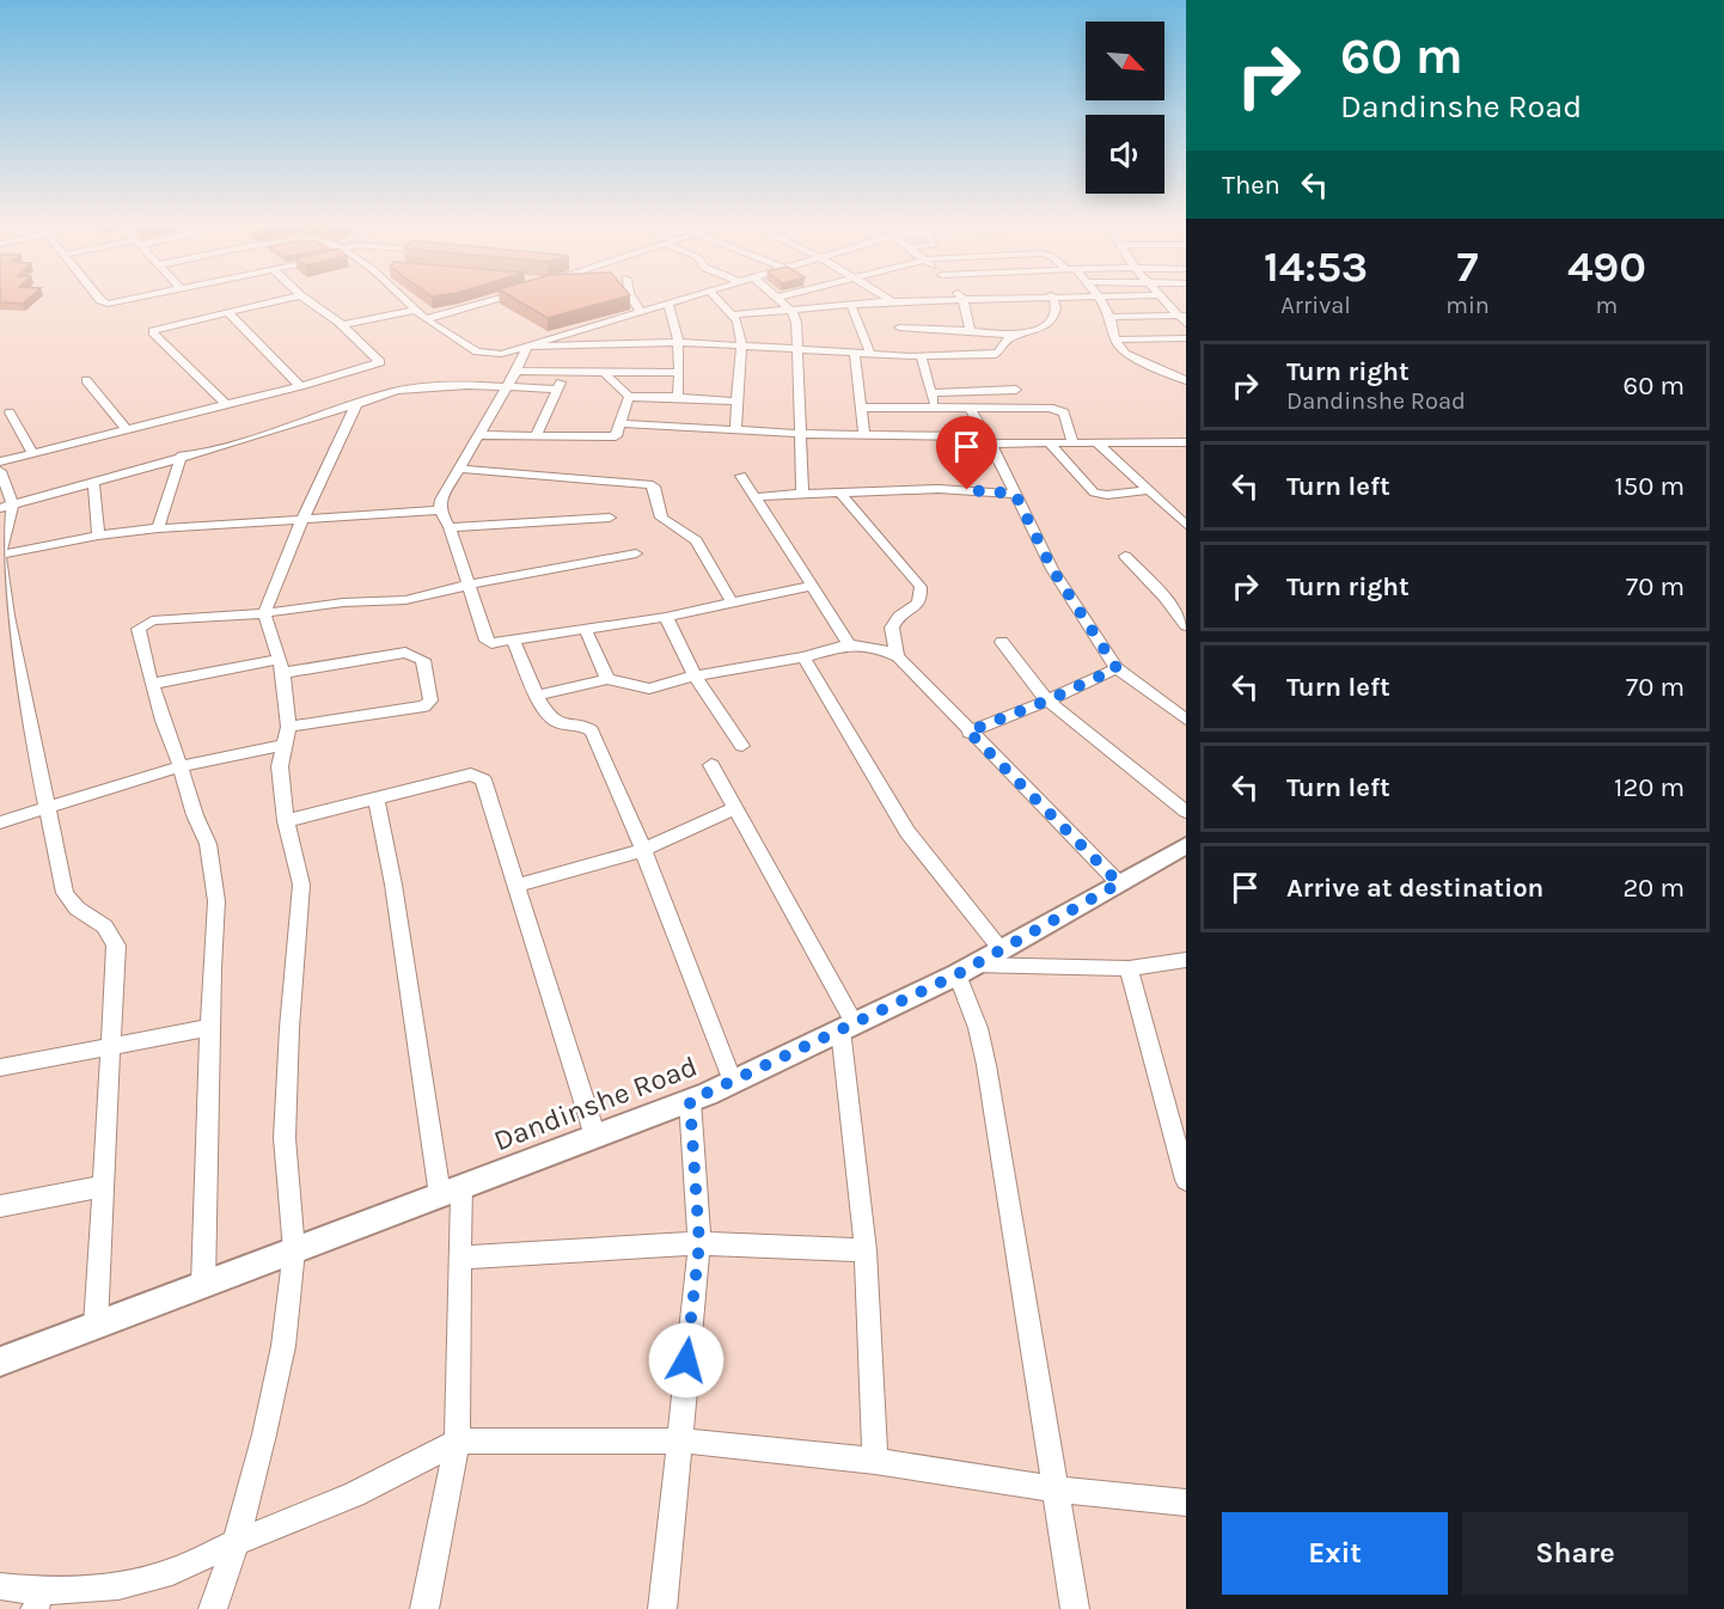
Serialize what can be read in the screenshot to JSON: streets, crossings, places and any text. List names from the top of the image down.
{
  "streets": {
    "street": ["Dandinshe Road"]
  },
  "north": "bottom right",
  "page": {
    "turn": ["60 m", "Dandinshe Road"],
    "then": "Then",
    "eta": [
      "14:53",
      "Arrival",
      "7",
      "min",
      "490",
      "m"
    ],
    "list": [
      {
        "name": "Turn right",
        "note": "Dandinshe Road",
        "value": "60 m"
      },
      {
        "name": "Turn left",
        "value": "150 m"
      },
      {
        "name": "Turn right",
        "value": "70 m"
      },
      {
        "name": "Turn left",
        "value": "70 m"
      },
      {
        "name": "Turn left",
        "value": "120 m"
      },
      {
        "name": "Arrive at destination",
        "value": "20 m"
      }
    ],
    "buttons": ["Exit", "Share"]
  }
}
